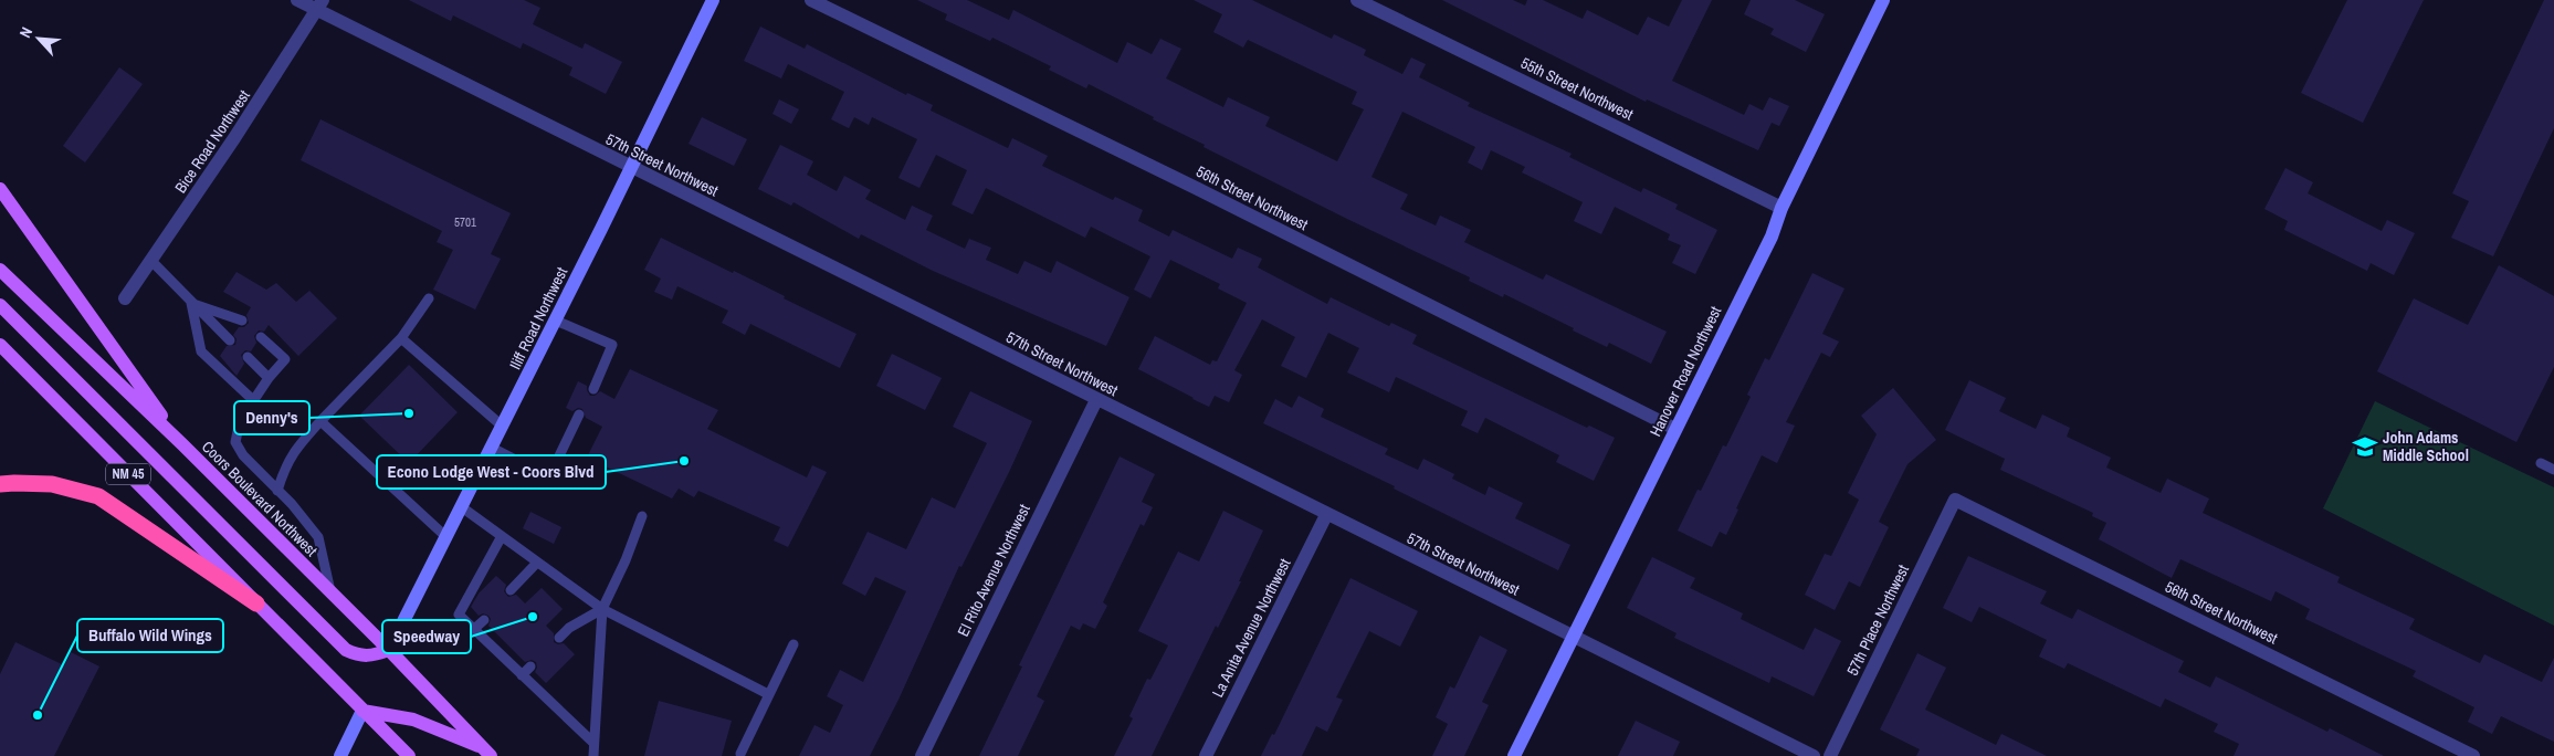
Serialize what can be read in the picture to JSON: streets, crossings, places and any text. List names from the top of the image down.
{
  "streets": {
    "main road": ["NM 45", "Coors Boulevard Northwest"],
    "street": [
      "55th Street Northwest",
      "Bice Road Northwest",
      "57th Street Northwest",
      "56th Street Northwest",
      "Iliff Road Northwest",
      "Hanover Road Northwest",
      "El Rito Avenue Northwest",
      "57th Place Northwest",
      "La Anita Avenue Northwest"
    ]
  },
  "crossings": [
    ["55th Street Northwest", "Hanover Road Northwest"],
    ["Bice Road Northwest", "57th Street Northwest"],
    ["57th Street Northwest", "Iliff Road Northwest"],
    ["57th Street Northwest", "Hanover Road Northwest"],
    ["57th Street Northwest", "El Rito Avenue Northwest"],
    ["57th Street Northwest", "La Anita Avenue Northwest"],
    ["56th Street Northwest", "Hanover Road Northwest"],
    ["56th Street Northwest", "57th Place Northwest"],
    ["Iliff Road Northwest", "Coors Boulevard Northwest"]
  ],
  "places": {
    "other": [
      "Denny's",
      "Econo Lodge West - Coors Blvd",
      "Speedway",
      "Buffalo Wild Wings"
    ],
    "school or university": ["John Adams Middle School"]
  },
  "house_numbers": ["5701"],
  "north": "top left"
}
